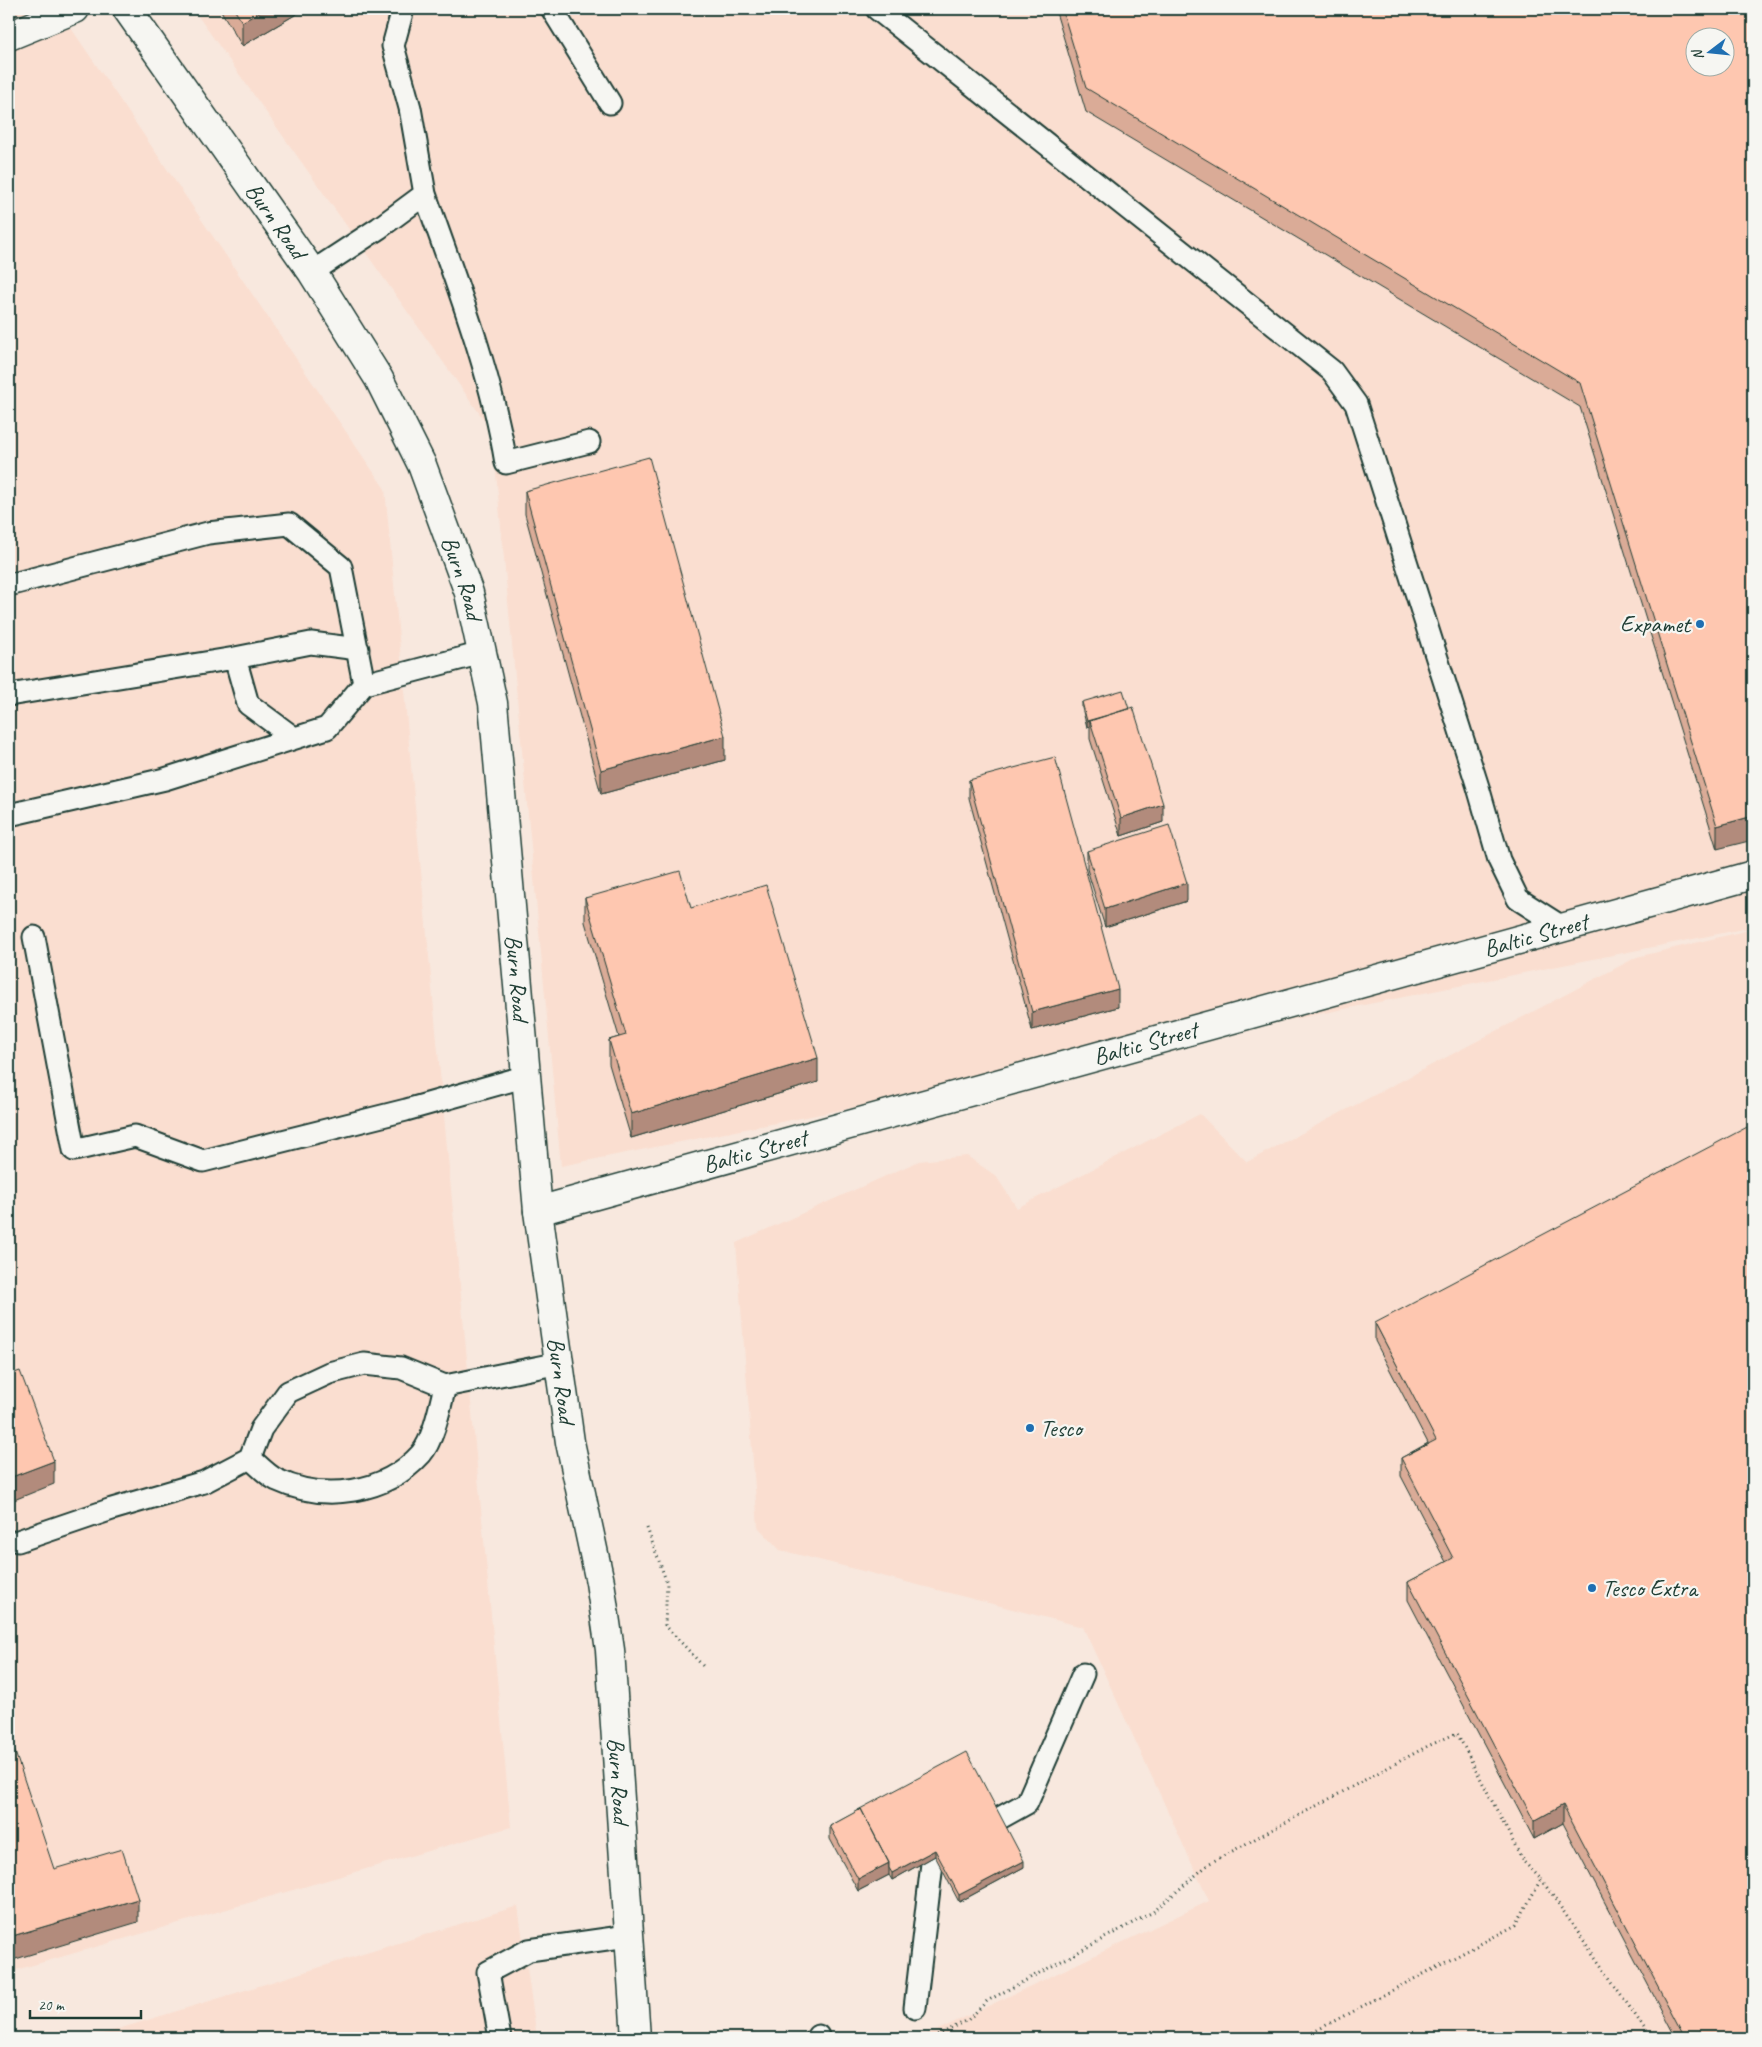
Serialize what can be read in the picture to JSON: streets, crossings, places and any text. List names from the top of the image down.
{
  "streets": {
    "street": ["Burn Road", "Baltic Street"]
  },
  "crossings": [
    ["Burn Road", "Baltic Street"]
  ],
  "places": ["Expamet", "Tesco", "Tesco Extra"],
  "scale_bar": "20 m",
  "north": "left"
}
